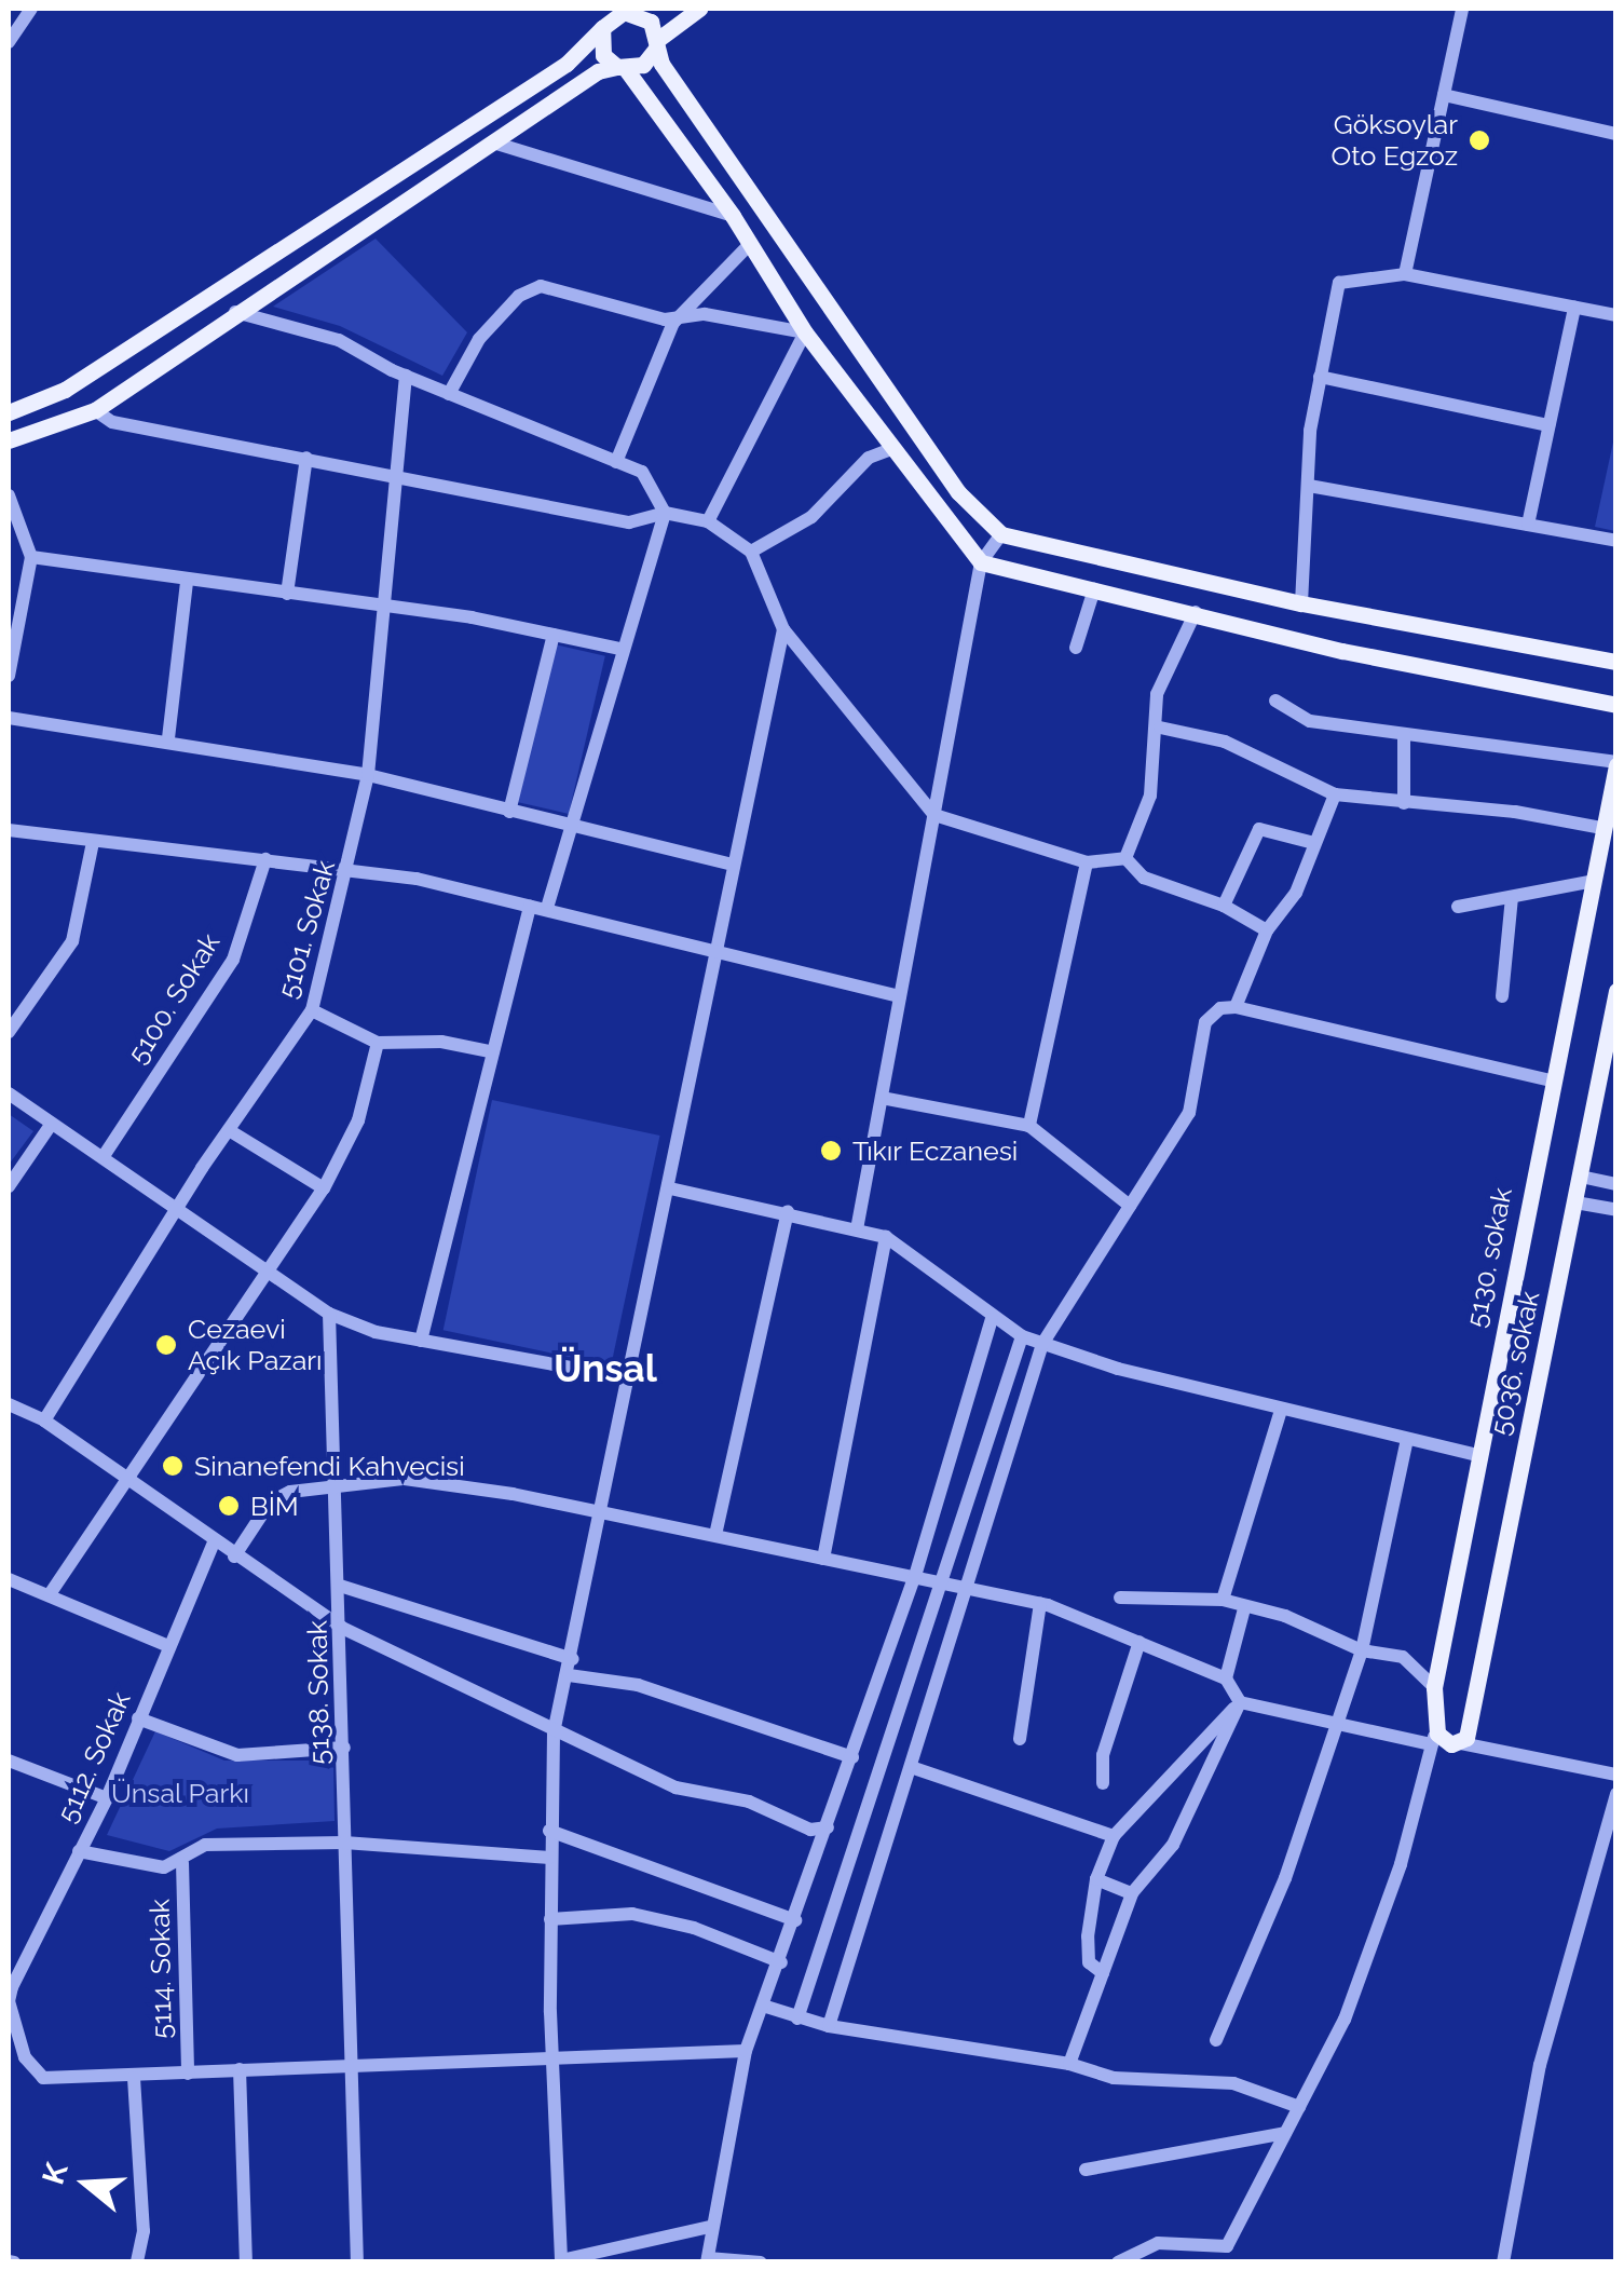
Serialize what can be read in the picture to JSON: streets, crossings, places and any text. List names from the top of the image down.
{
  "streets": {
    "main road": ["5130. sokak", "5036. sokak"],
    "street": [
      "5101. Sokak",
      "5100. Sokak",
      "5138. Sokak",
      "5112. Sokak",
      "5114. Sokak"
    ]
  },
  "districts": ["Ünsal"],
  "parks": ["Ünsal Parkı"],
  "places": [
    "Göksoylar Oto Egzoz",
    "Tıkır Eczanesi",
    "Cezaevi Açık Pazarı",
    "Sinanefendi Kahvecisi",
    "BİM"
  ],
  "north": "left"
}
